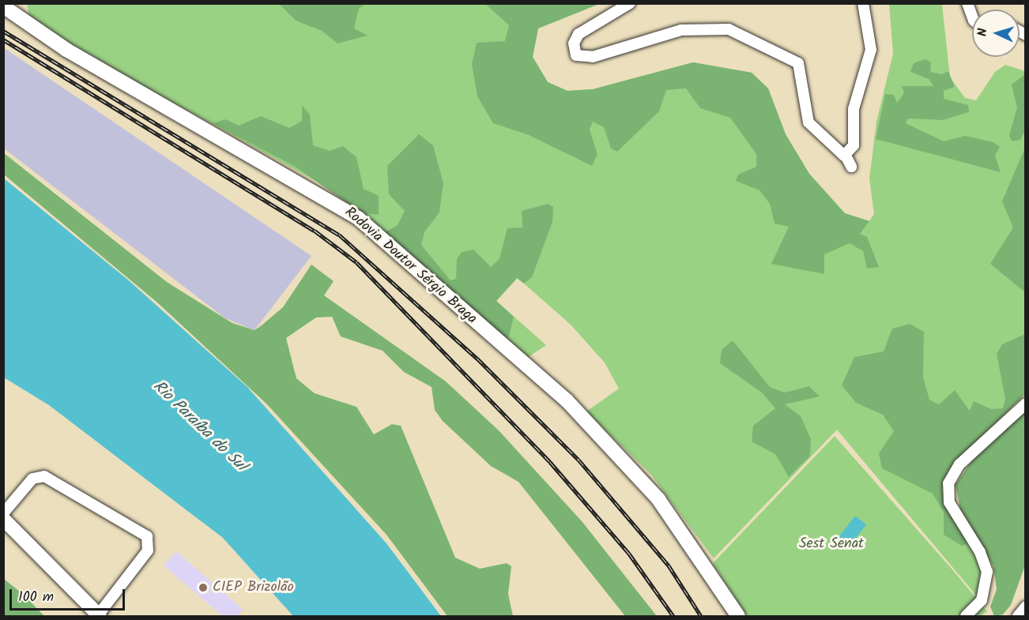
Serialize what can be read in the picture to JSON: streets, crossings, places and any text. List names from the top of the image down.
{
  "streets": {
    "main road": ["Rodovia Doutor Sérgio Braga"]
  },
  "water": ["Rio Paraíba do Sul"],
  "parks": ["Sest Senat"],
  "places": ["CIEP Brizolão"],
  "scale_bar": "100 m",
  "north": "left"
}
